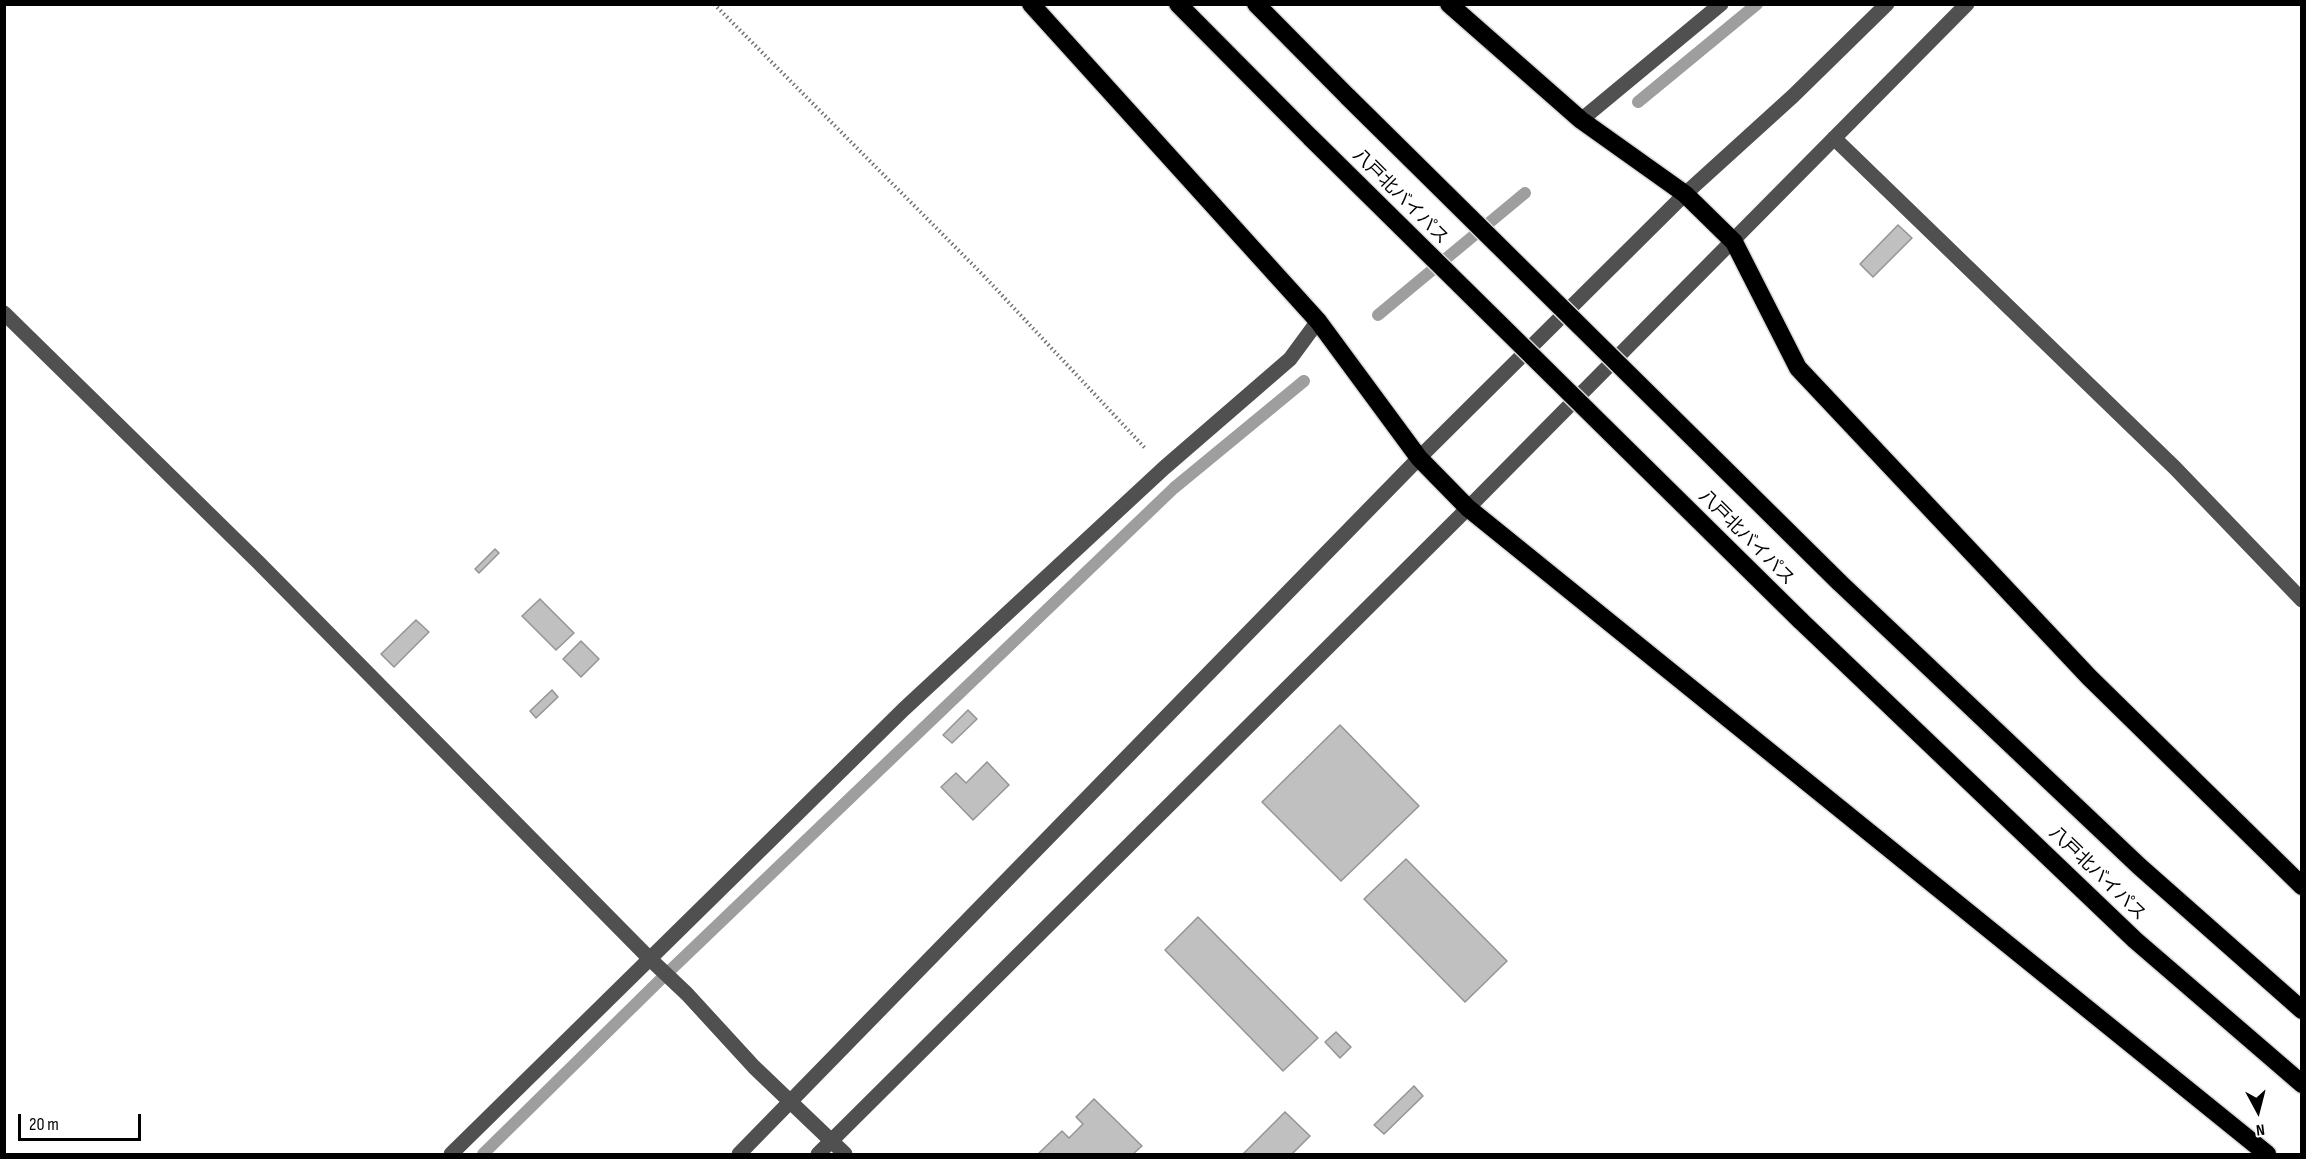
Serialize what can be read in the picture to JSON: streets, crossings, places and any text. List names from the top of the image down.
{
  "streets": {
    "highway": ["八戸北バイパス"]
  },
  "scale_bar": "20 m",
  "north": "bottom"
}
